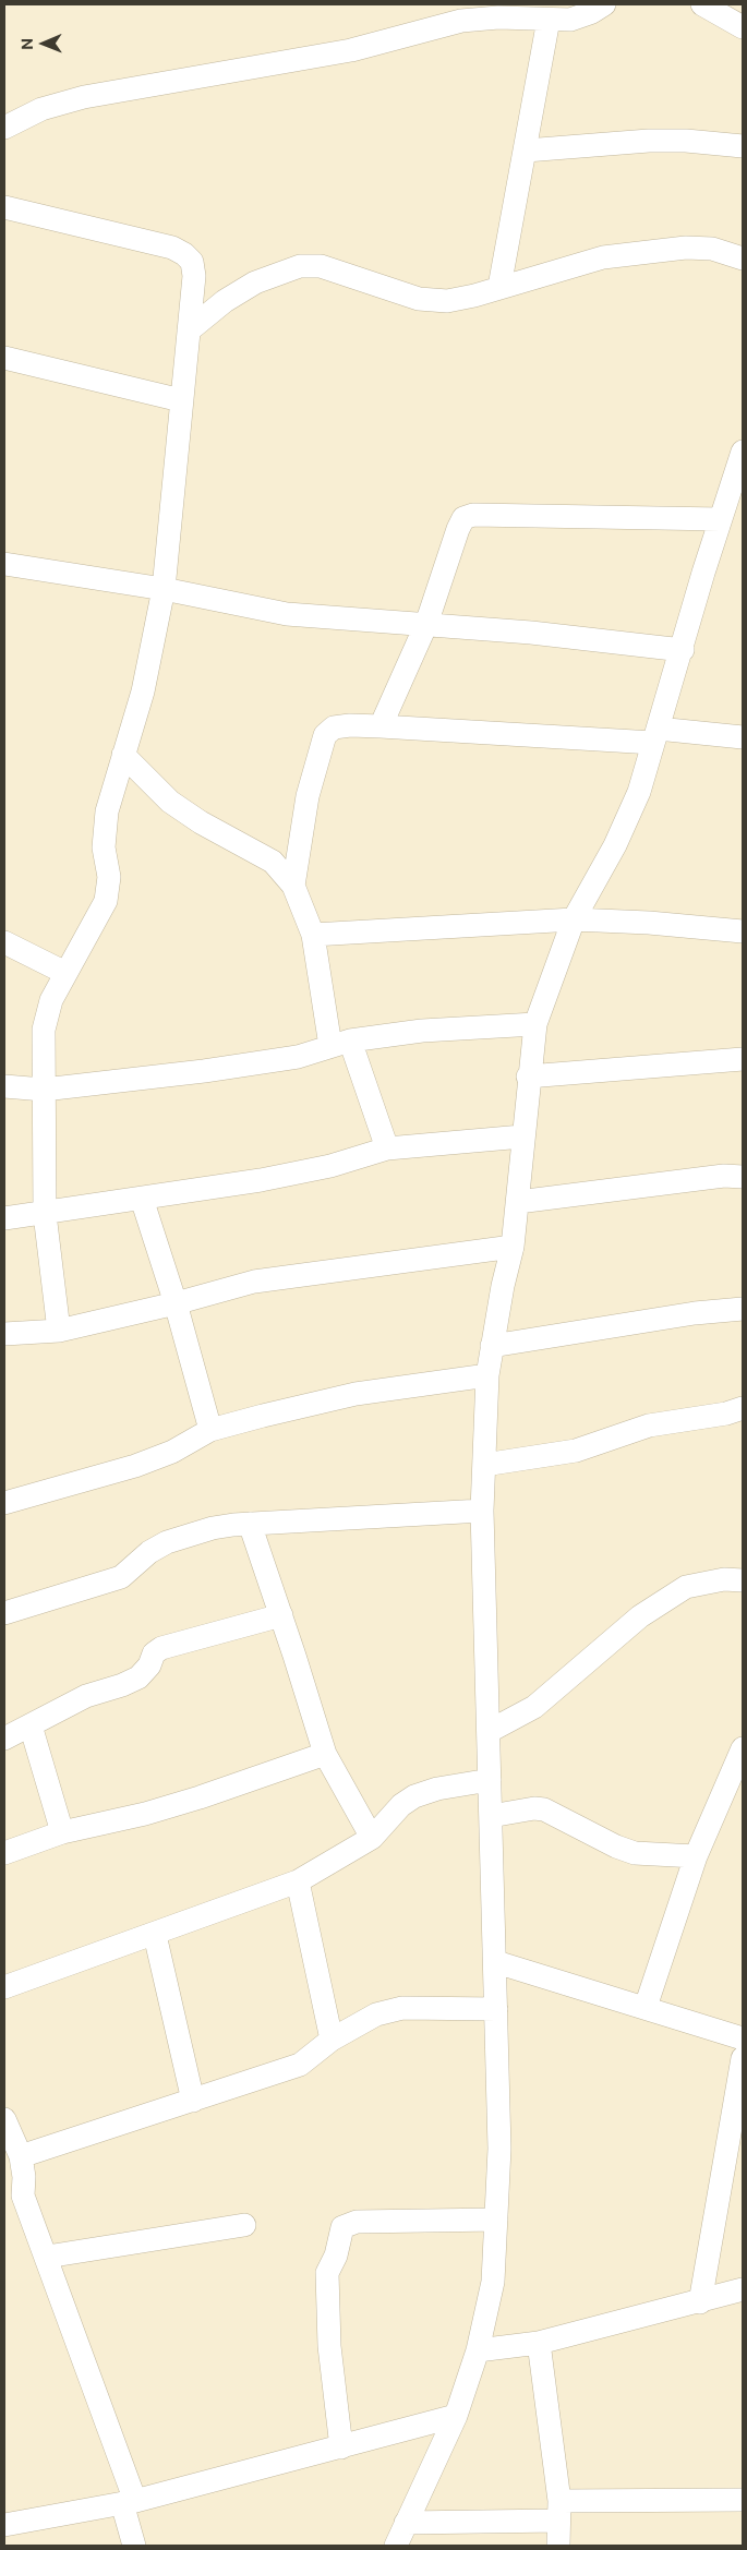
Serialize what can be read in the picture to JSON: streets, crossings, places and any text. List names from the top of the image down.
{
  "north": "left"
}
